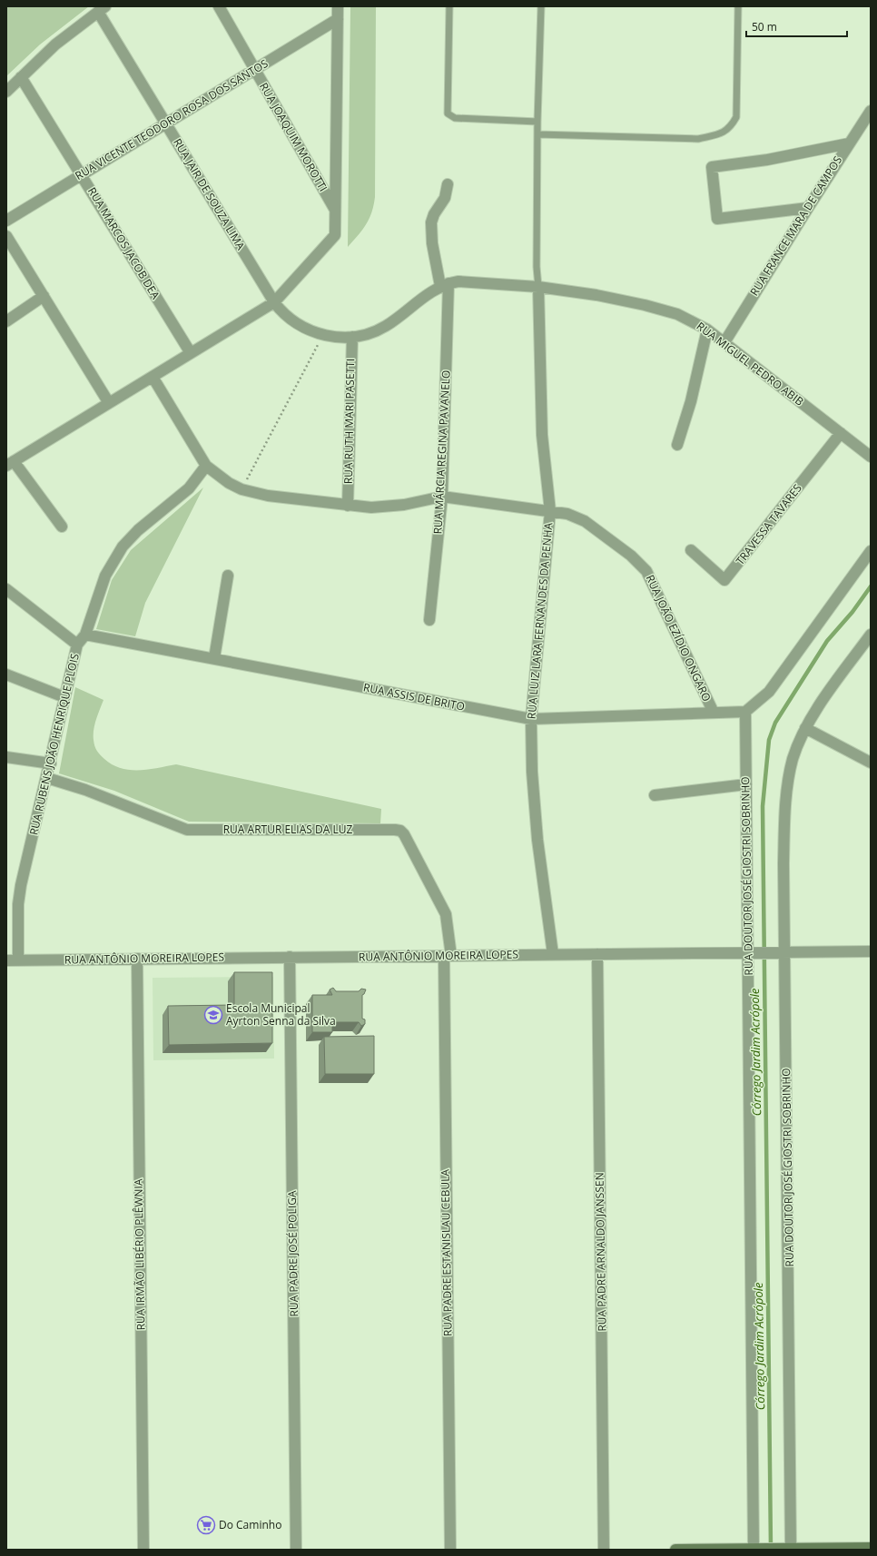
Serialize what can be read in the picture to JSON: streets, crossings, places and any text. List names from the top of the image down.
{
  "streets": {
    "street": [
      "RUA VICENTE TEODORO ROSA DOS SANTOS",
      "RUA JOAQUIM MOROTTI",
      "RUA JAIR DE SOUZA LIMA",
      "RUA FRANCE MARA DE CAMPOS",
      "RUA MARCOS JACOB DEA",
      "RUA MIGUEL PEDRO ABIB",
      "RUA RUTH MARI PASETTI",
      "RUA MÁRCIA REGINA PAVANELO",
      "TRAVESSA TAVARES",
      "RUA LUIZ LARA FERNANDES DA PENHA",
      "RUA JOÃO EZÍDIO ONGARO",
      "RUA ASSIS DE BRITO",
      "RUA RUBENS JOÃO HENRIQUE PLOIS",
      "RUA ARTUR ELIAS DA LUZ",
      "RUA DOUTOR JOSÉ GIOSTRI SOBRINHO",
      "RUA ANTÔNIO MOREIRA LOPES",
      "RUA PADRE ARNALDO JANSSEN",
      "RUA PADRE ESTANISLAU CEBULA",
      "RUA PADRE JOSÉ POLIGA",
      "RUA IRMÃO LIBÉRIO PLÊWNIA"
    ]
  },
  "crossings": [
    ["RUA VICENTE TEODORO ROSA DOS SANTOS", "RUA JOAQUIM MOROTTI"],
    ["RUA VICENTE TEODORO ROSA DOS SANTOS", "RUA JAIR DE SOUZA LIMA"],
    ["RUA VICENTE TEODORO ROSA DOS SANTOS", "RUA MARCOS JACOB DEA"],
    ["RUA FRANCE MARA DE CAMPOS", "RUA MIGUEL PEDRO ABIB"],
    ["RUA MIGUEL PEDRO ABIB", "RUA MÁRCIA REGINA PAVANELO"],
    ["RUA MIGUEL PEDRO ABIB", "TRAVESSA TAVARES"],
    ["RUA MIGUEL PEDRO ABIB", "RUA LUIZ LARA FERNANDES DA PENHA"],
    ["RUA RUTH MARI PASETTI", "RUA JOÃO EZÍDIO ONGARO"],
    ["RUA MÁRCIA REGINA PAVANELO", "RUA JOÃO EZÍDIO ONGARO"],
    ["RUA LUIZ LARA FERNANDES DA PENHA", "RUA JOÃO EZÍDIO ONGARO"],
    ["RUA LUIZ LARA FERNANDES DA PENHA", "RUA ASSIS DE BRITO"],
    ["RUA LUIZ LARA FERNANDES DA PENHA", "RUA ANTÔNIO MOREIRA LOPES"],
    ["RUA JOÃO EZÍDIO ONGARO", "RUA ASSIS DE BRITO"],
    ["RUA JOÃO EZÍDIO ONGARO", "RUA RUBENS JOÃO HENRIQUE PLOIS"],
    ["RUA ASSIS DE BRITO", "RUA RUBENS JOÃO HENRIQUE PLOIS"],
    ["RUA ASSIS DE BRITO", "RUA DOUTOR JOSÉ GIOSTRI SOBRINHO"],
    ["RUA RUBENS JOÃO HENRIQUE PLOIS", "RUA ARTUR ELIAS DA LUZ"],
    ["RUA RUBENS JOÃO HENRIQUE PLOIS", "RUA ANTÔNIO MOREIRA LOPES"],
    ["RUA ARTUR ELIAS DA LUZ", "RUA ANTÔNIO MOREIRA LOPES"],
    ["RUA ARTUR ELIAS DA LUZ", "RUA PADRE ESTANISLAU CEBULA"],
    ["RUA DOUTOR JOSÉ GIOSTRI SOBRINHO", "RUA ANTÔNIO MOREIRA LOPES"],
    ["RUA ANTÔNIO MOREIRA LOPES", "RUA PADRE ARNALDO JANSSEN"],
    ["RUA ANTÔNIO MOREIRA LOPES", "RUA PADRE ESTANISLAU CEBULA"],
    ["RUA ANTÔNIO MOREIRA LOPES", "RUA PADRE JOSÉ POLIGA"],
    ["RUA ANTÔNIO MOREIRA LOPES", "RUA IRMÃO LIBÉRIO PLÊWNIA"]
  ],
  "water": ["Córrego Jardim Acrópole"],
  "places": {
    "school or university": ["Escola Municipal Ayrton Senna da Silva"],
    "supermarket": ["Do Caminho"]
  },
  "scale_bar": "50 m"
}
